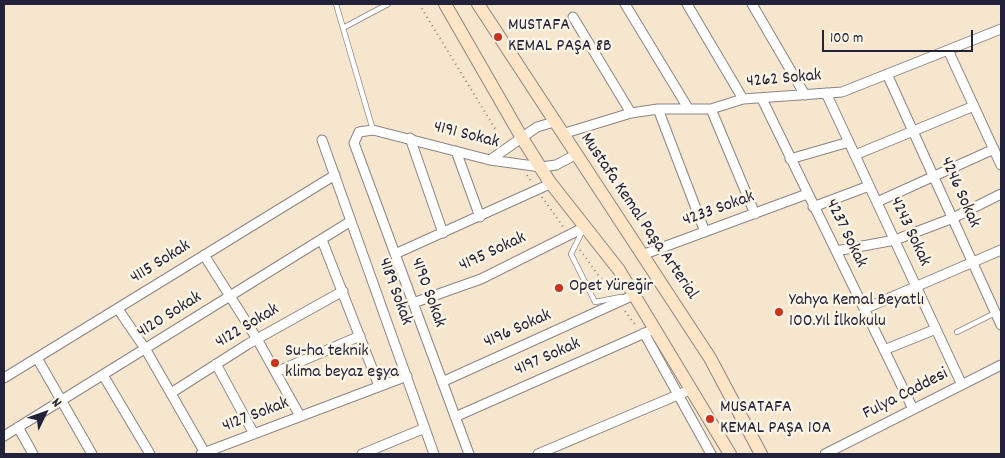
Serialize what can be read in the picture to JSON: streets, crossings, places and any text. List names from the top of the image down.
{
  "streets": {
    "main road": ["Mustafa Kemal Paşa Arterial"],
    "street": [
      "4262 Sokak",
      "4191 Sokak",
      "4246 Sokak",
      "4233 Sokak",
      "4243 Sokak",
      "4237 Sokak",
      "4195 Sokak",
      "4115 Sokak",
      "4189 Sokak",
      "4190 Sokak",
      "4120 Sokak",
      "4122 Sokak",
      "4196 Sokak",
      "4197 Sokak",
      "Fulya Caddesi",
      "4127 Sokak"
    ]
  },
  "crossings": [
    ["4262 Sokak", "4246 Sokak"],
    ["4262 Sokak", "Mustafa Kemal Paşa Arterial"],
    ["4262 Sokak", "4243 Sokak"],
    ["4262 Sokak", "4237 Sokak"],
    ["4191 Sokak", "Mustafa Kemal Paşa Arterial"],
    ["4191 Sokak", "4190 Sokak"],
    ["4233 Sokak", "Mustafa Kemal Paşa Arterial"],
    ["4233 Sokak", "4237 Sokak"],
    ["4243 Sokak", "Fulya Caddesi"],
    ["4237 Sokak", "Fulya Caddesi"],
    ["4195 Sokak", "4190 Sokak"],
    ["4115 Sokak", "4189 Sokak"],
    ["4189 Sokak", "4120 Sokak"],
    ["4189 Sokak", "4127 Sokak"],
    ["4190 Sokak", "4196 Sokak"],
    ["4190 Sokak", "4197 Sokak"]
  ],
  "places": [
    "MUSTAFA KEMAL PAŞA 8B",
    "Opet Yüreğir",
    "Yahya Kemal Beyatlı 100.Yıl İlkokulu",
    "Su-ha teknik klima beyaz eşya",
    "MUSATAFA KEMAL PAŞA 10A"
  ],
  "scale_bar": "100 m",
  "north": "top right"
}
